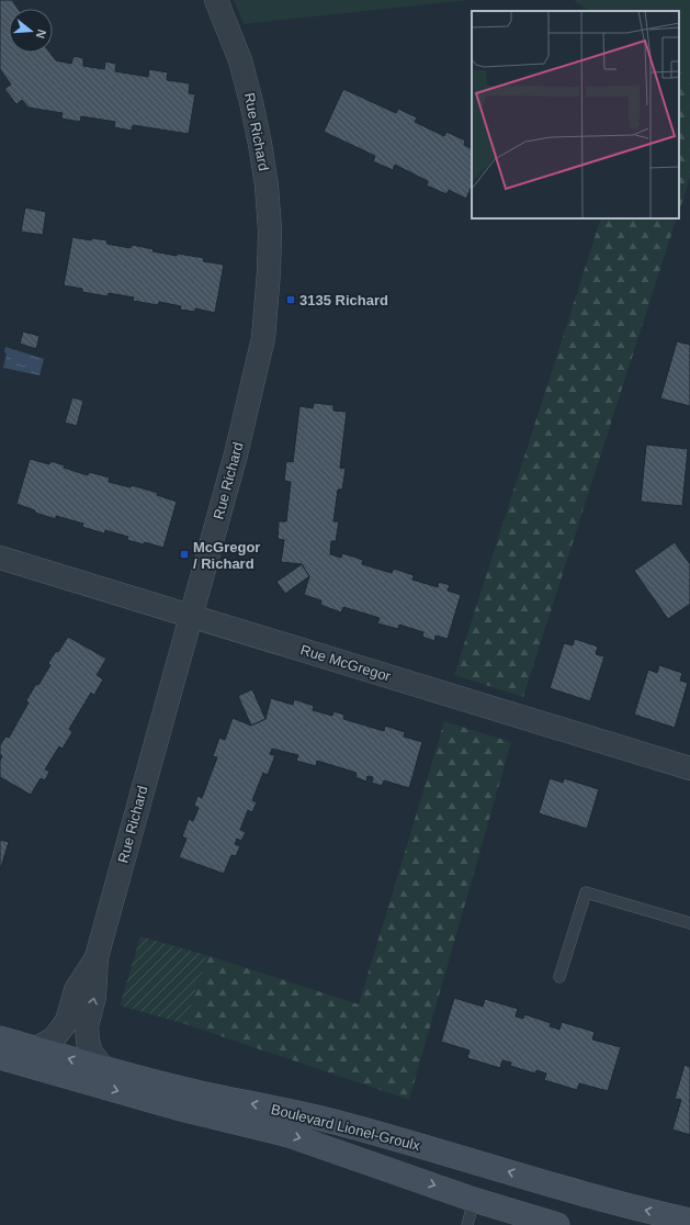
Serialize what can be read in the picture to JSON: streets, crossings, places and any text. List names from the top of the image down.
{
  "streets": {
    "main road": ["Boulevard Lionel-Groulx"],
    "street": ["Rue Richard", "Rue McGregor"]
  },
  "crossings": [
    ["Rue Richard", "Rue McGregor"],
    ["Rue Richard", "Boulevard Lionel-Groulx"]
  ],
  "places": {
    "transit": ["3135 Richard", "McGregor / Richard"]
  },
  "north": "right"
}
